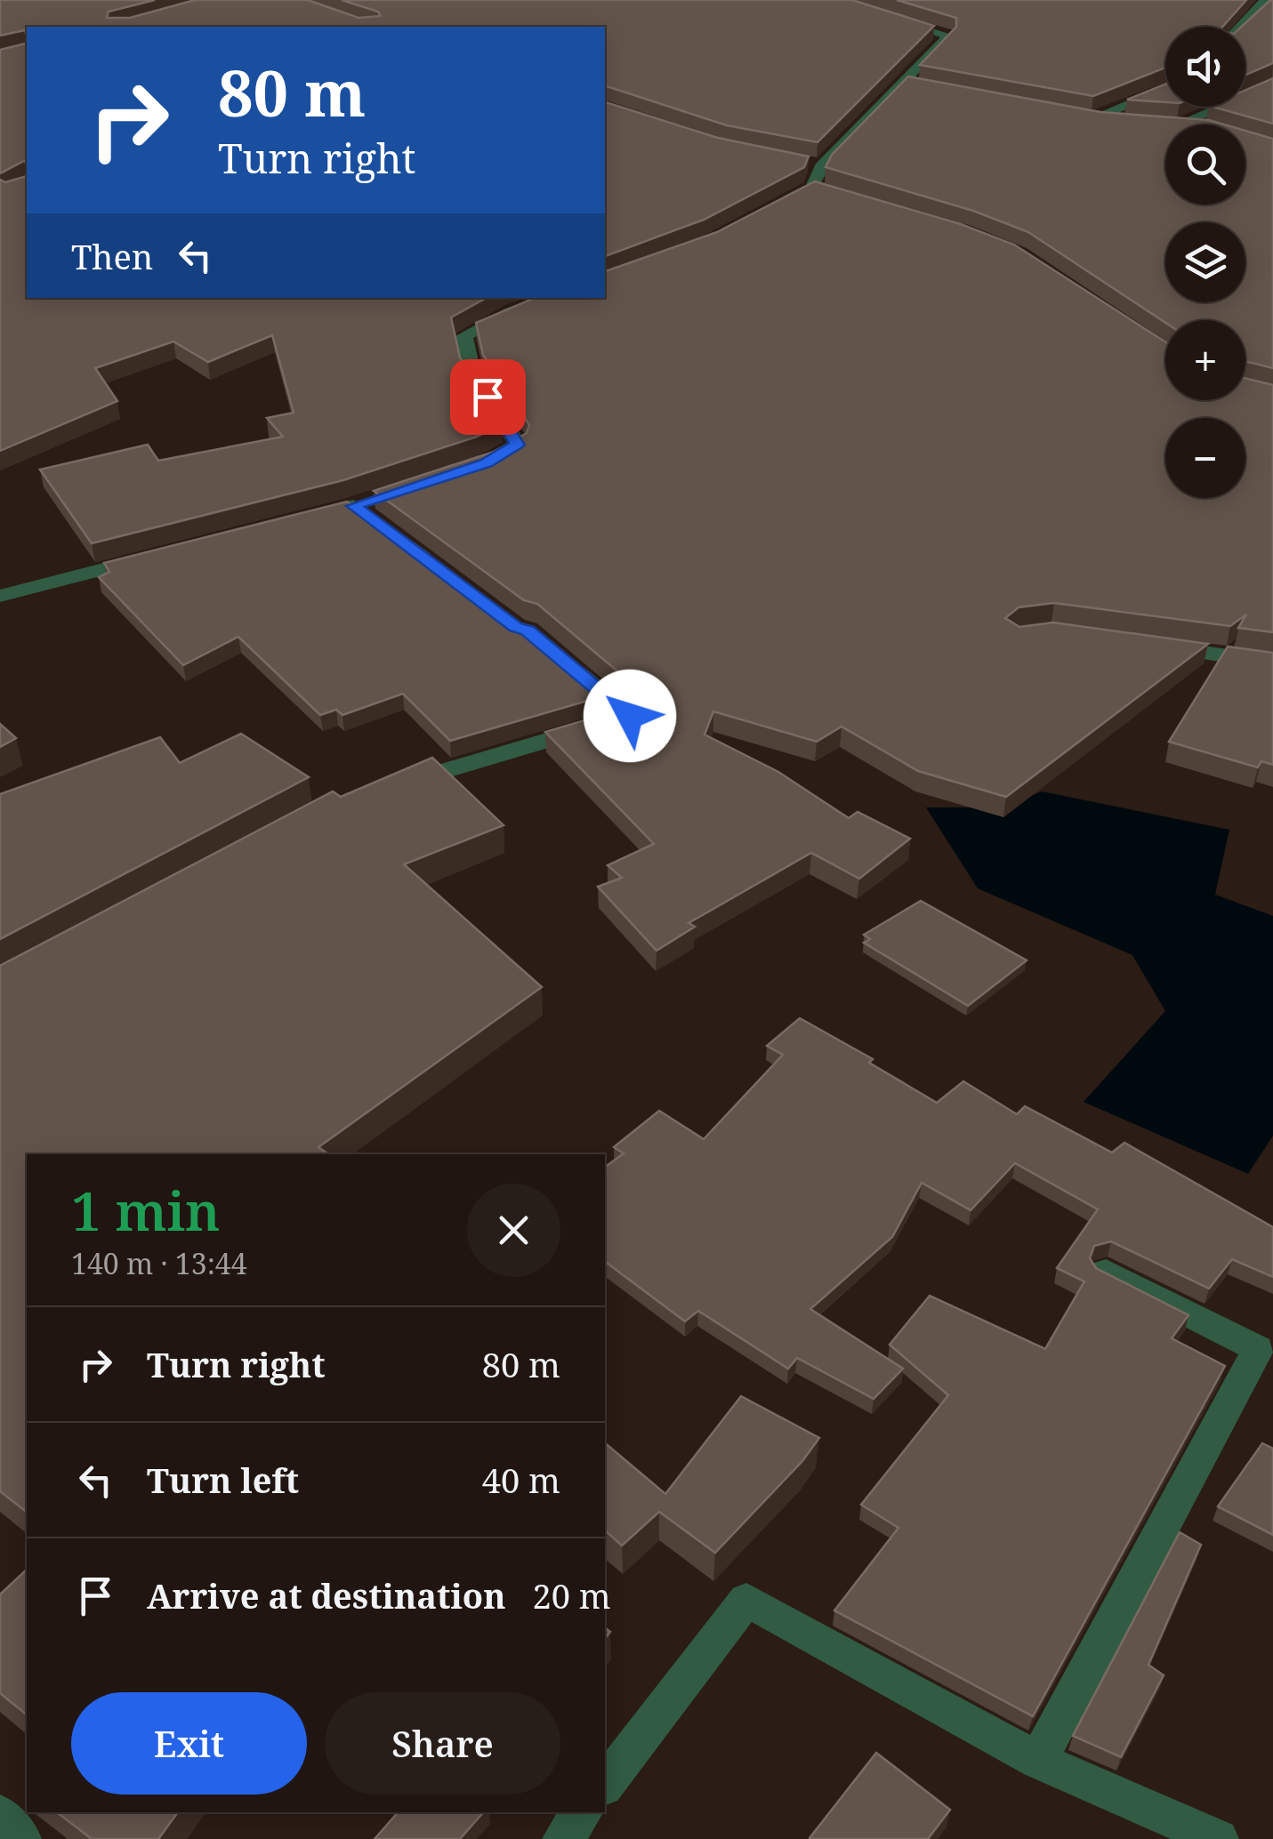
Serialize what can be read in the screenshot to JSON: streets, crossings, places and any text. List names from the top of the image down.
{
  "page": {
    "map_buttons": ["+", "−"],
    "turn": ["80 m", "Turn right"],
    "then": "Then",
    "heading": ["1 min", "140 m · 13:44"],
    "list": [
      {
        "name": "Turn right",
        "value": "80 m"
      },
      {
        "name": "Turn left",
        "value": "40 m"
      },
      {
        "name": "Arrive at destination",
        "value": "20 m"
      }
    ],
    "buttons": ["Exit", "Share"]
  }
}
